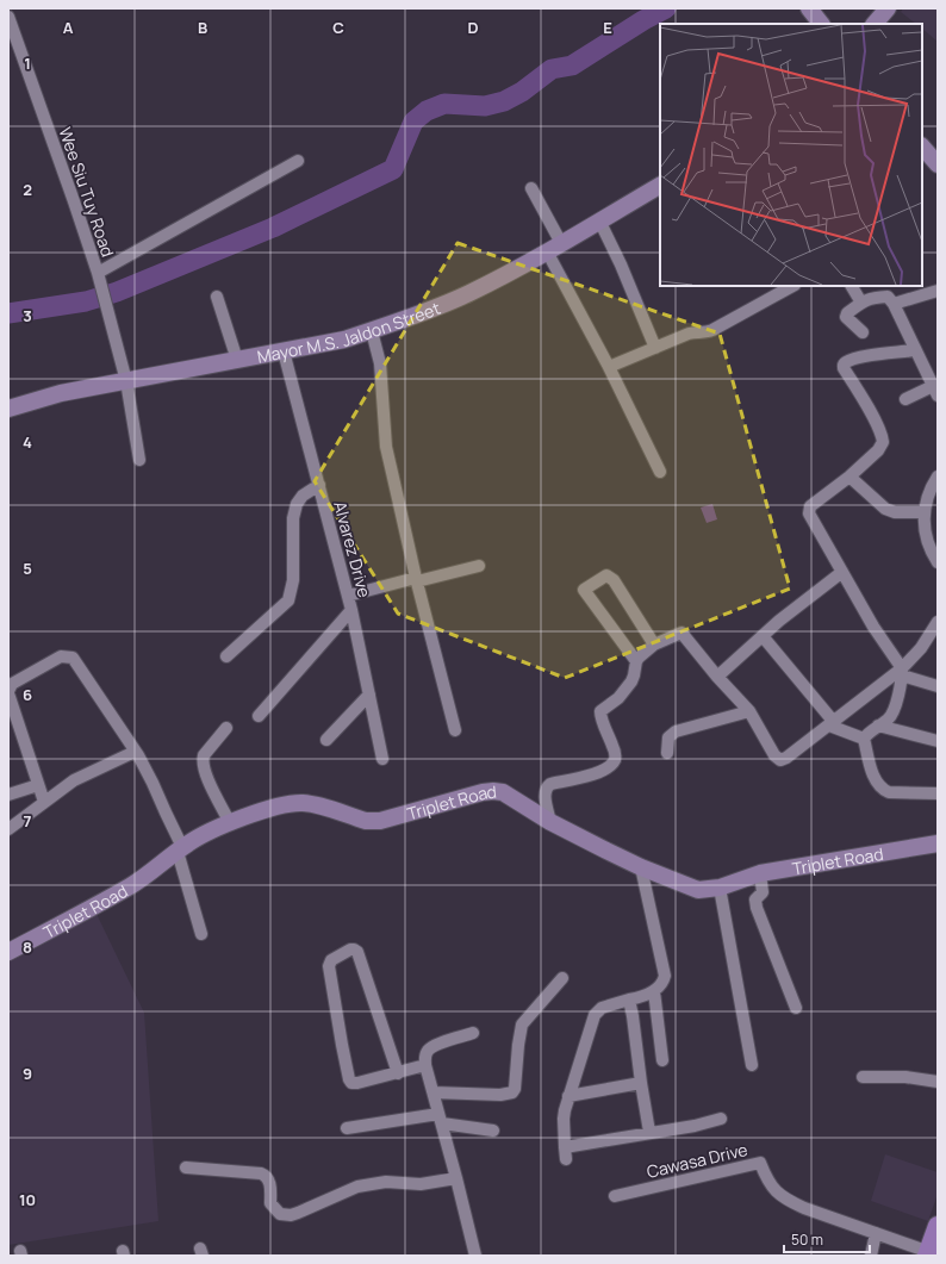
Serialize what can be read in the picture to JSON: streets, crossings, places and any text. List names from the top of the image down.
{
  "streets": {
    "street": [
      "Wee Siu Tuy Road",
      "Mayor M.S. Jaldon Street",
      "Alvarez Drive",
      "Triplet Road",
      "Cawasa Drive"
    ]
  },
  "crossings": [
    ["Wee Siu Tuy Road", "Mayor M.S. Jaldon Street"],
    ["Mayor M.S. Jaldon Street", "Alvarez Drive"]
  ],
  "scale_bar": "50 m",
  "grid": {
    "columns": [
      "A",
      "B",
      "C",
      "D",
      "E"
    ],
    "rows": [
      "1",
      "2",
      "3",
      "4",
      "5",
      "6",
      "7",
      "8",
      "9",
      "10"
    ]
  }
}
